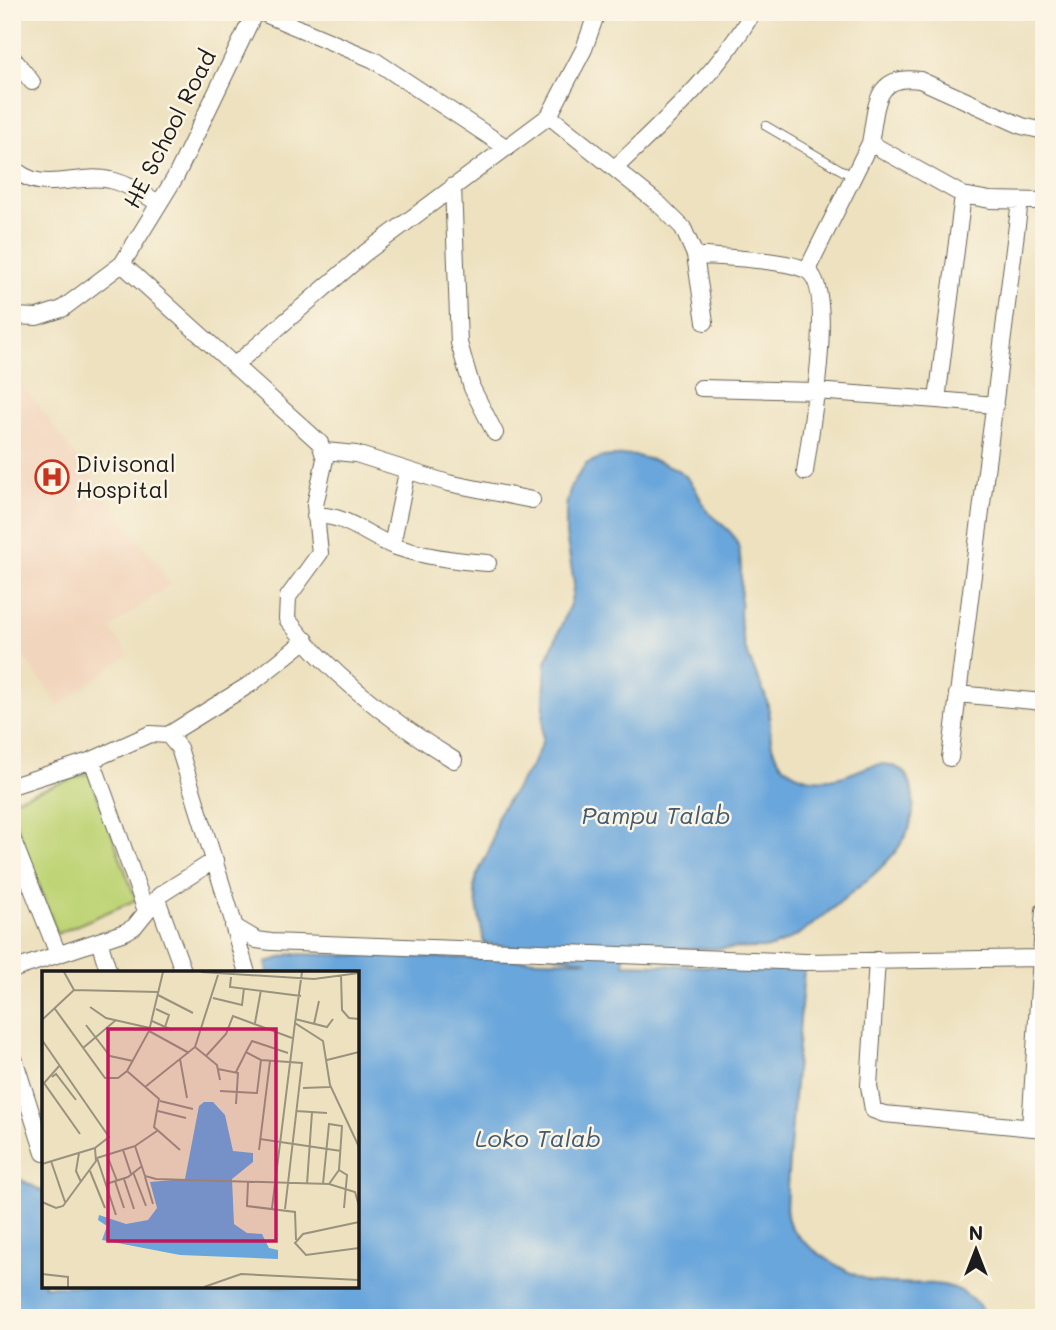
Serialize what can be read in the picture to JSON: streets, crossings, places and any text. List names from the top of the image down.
{
  "streets": {
    "street": ["HE School Road"]
  },
  "water": ["Pampu Talab", "Loko Talab"],
  "places": {
    "hospital": ["Divisonal Hospital"]
  },
  "north": "top"
}
